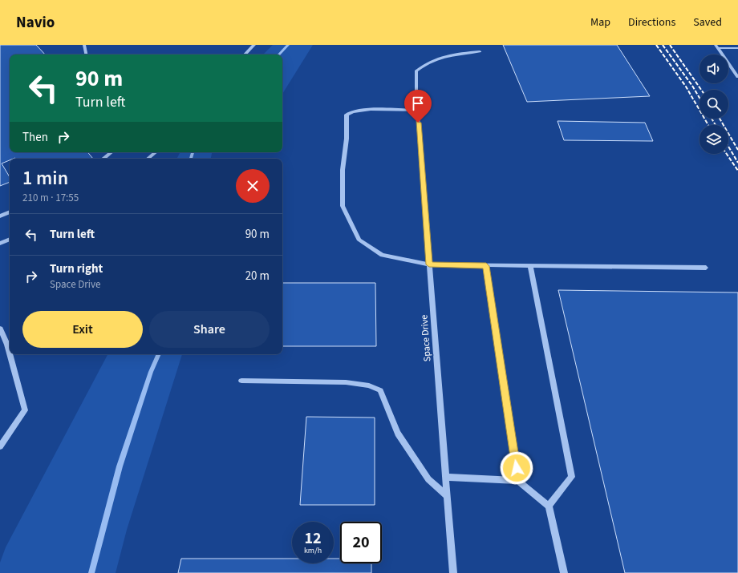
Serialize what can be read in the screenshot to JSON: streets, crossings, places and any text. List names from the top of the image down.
{
  "streets": {
    "street": ["Space Drive"]
  },
  "page": {
    "header": "Navio",
    "nav": ["Map", "Directions", "Saved"],
    "turn": ["90 m", "Turn left"],
    "then": "Then",
    "heading": ["1 min", "210 m · 17:55"],
    "list": [
      {
        "name": "Turn left",
        "value": "90 m"
      },
      {
        "name": "Turn right",
        "note": "Space Drive",
        "value": "20 m"
      }
    ],
    "buttons": ["Exit", "Share"],
    "speed": "12 km/h",
    "limit": "20"
  }
}
